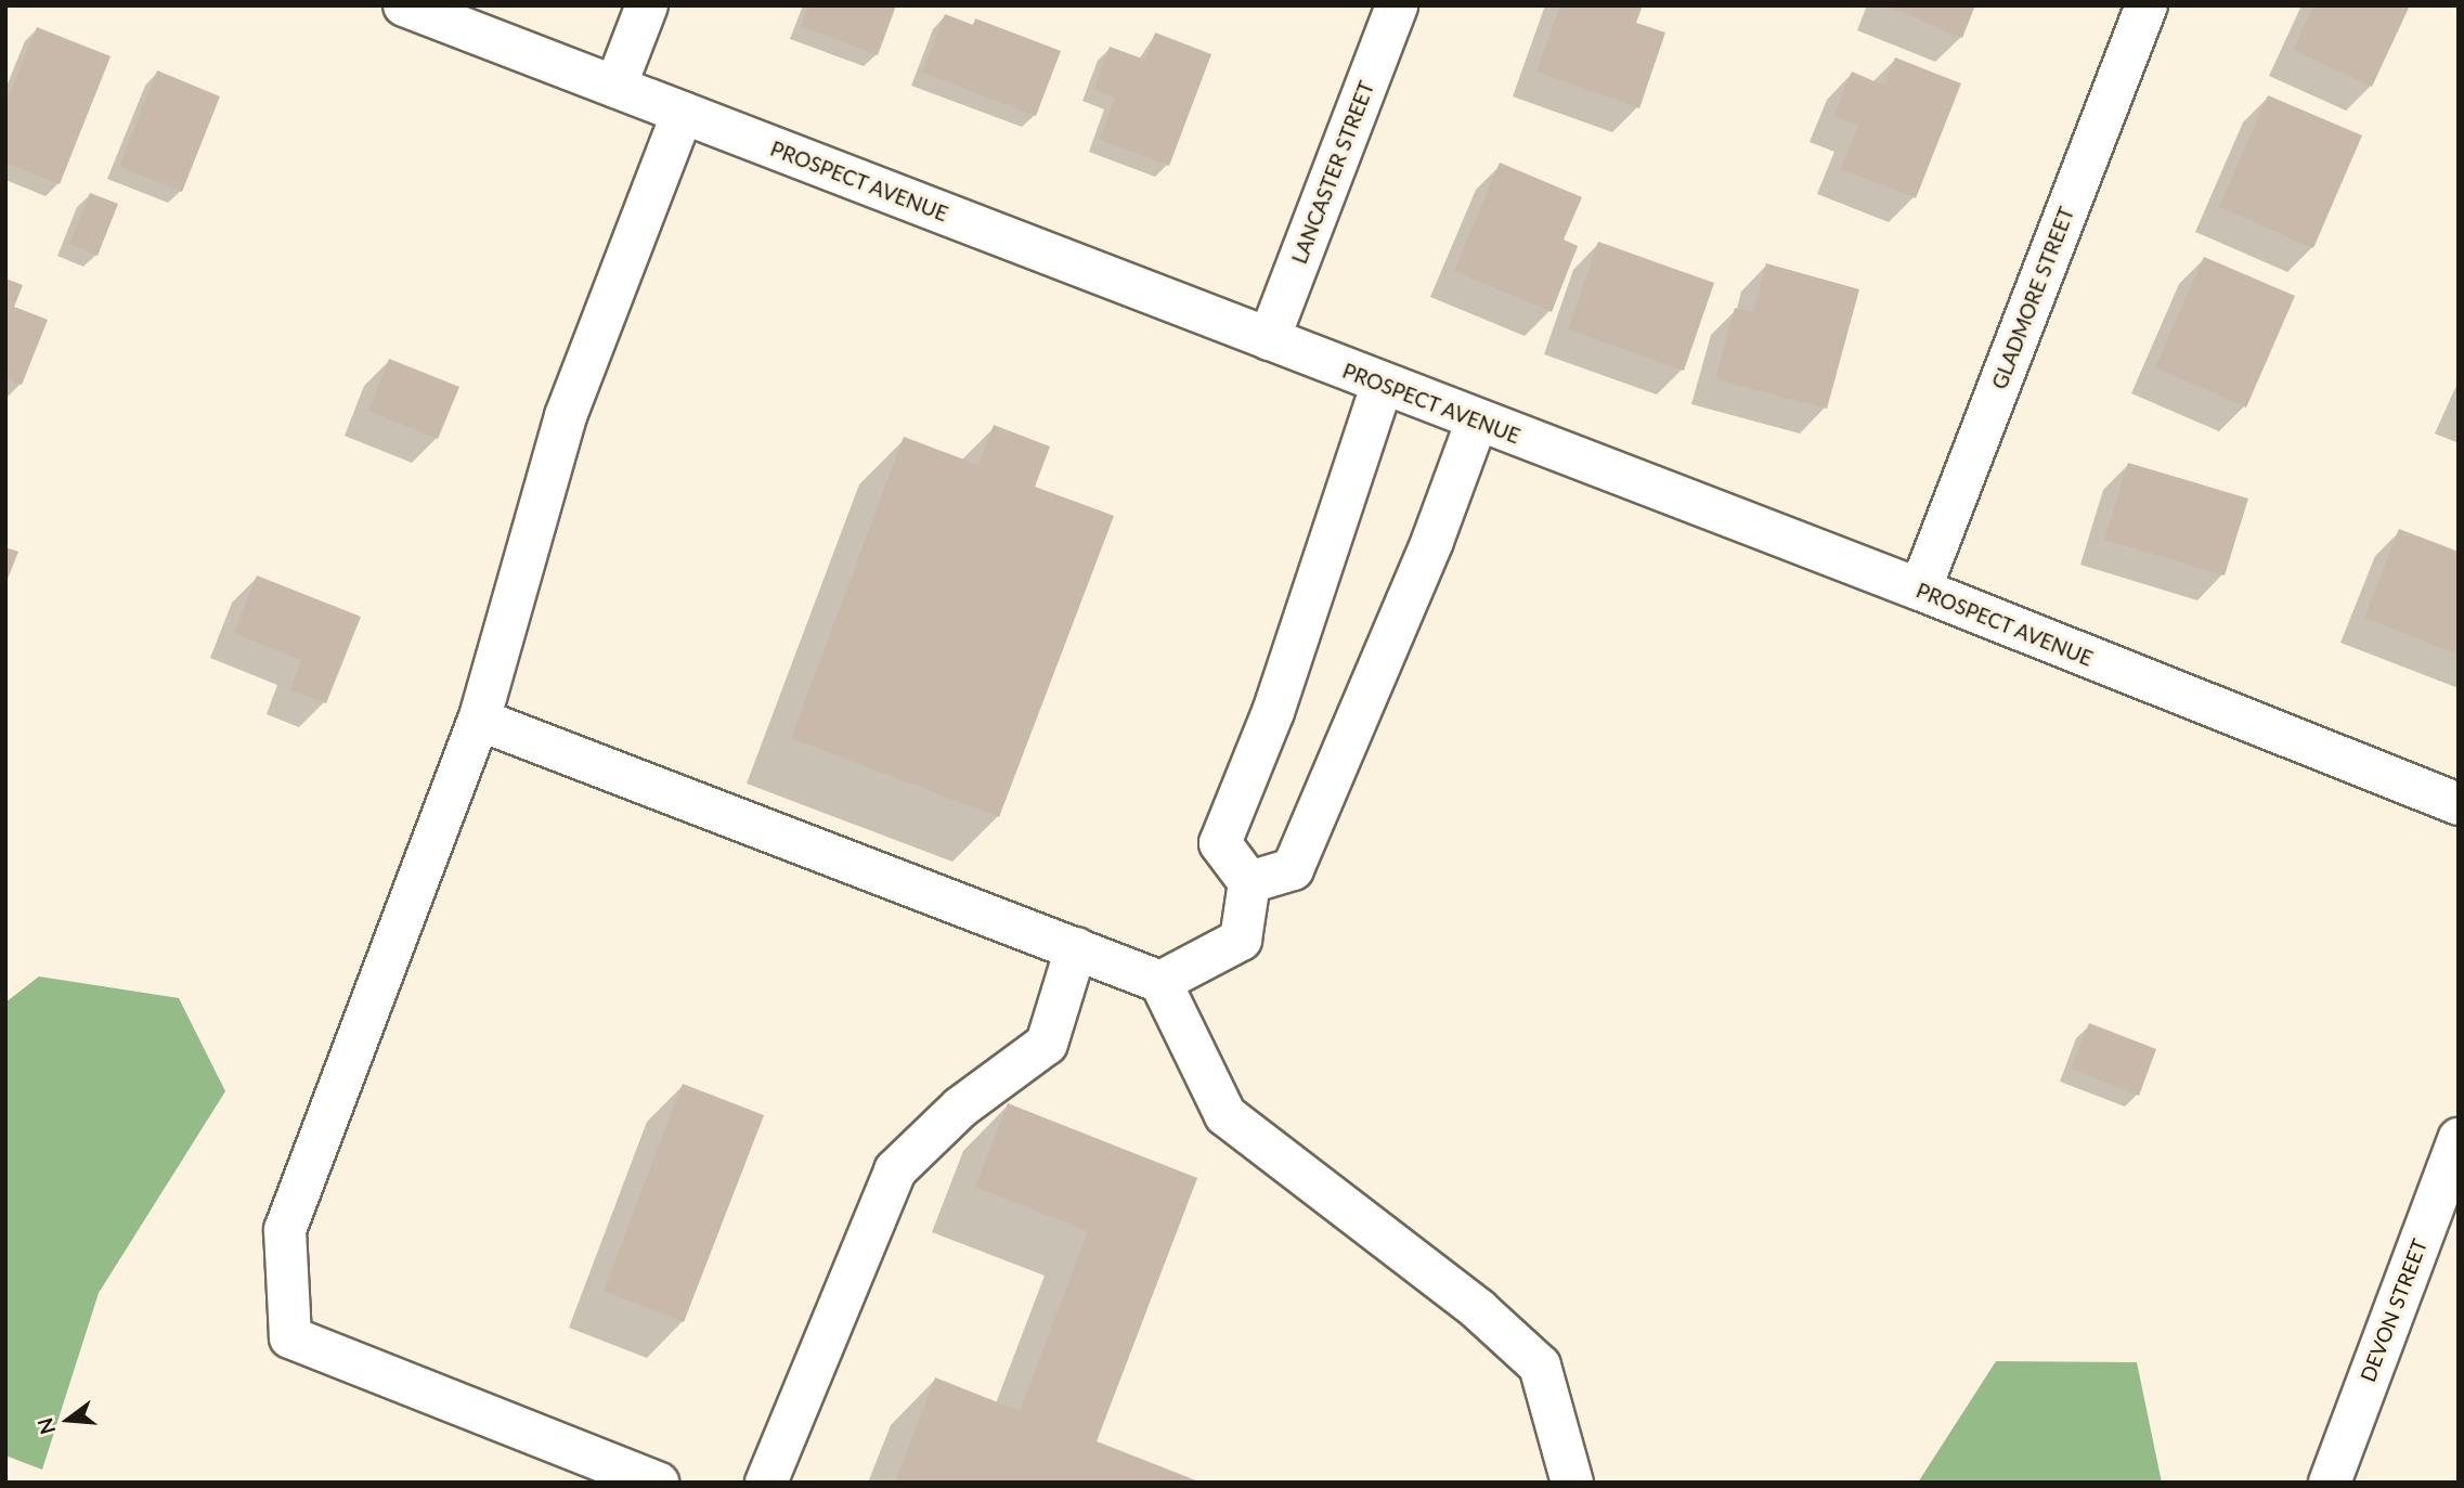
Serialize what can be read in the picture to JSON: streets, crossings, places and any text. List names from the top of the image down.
{
  "streets": {
    "street": [
      "LANCASTER STREET",
      "PROSPECT AVENUE",
      "GLADMORE STREET",
      "DEVON STREET"
    ]
  },
  "crossings": [
    ["LANCASTER STREET", "PROSPECT AVENUE"],
    ["PROSPECT AVENUE", "GLADMORE STREET"]
  ],
  "north": "left"
}
